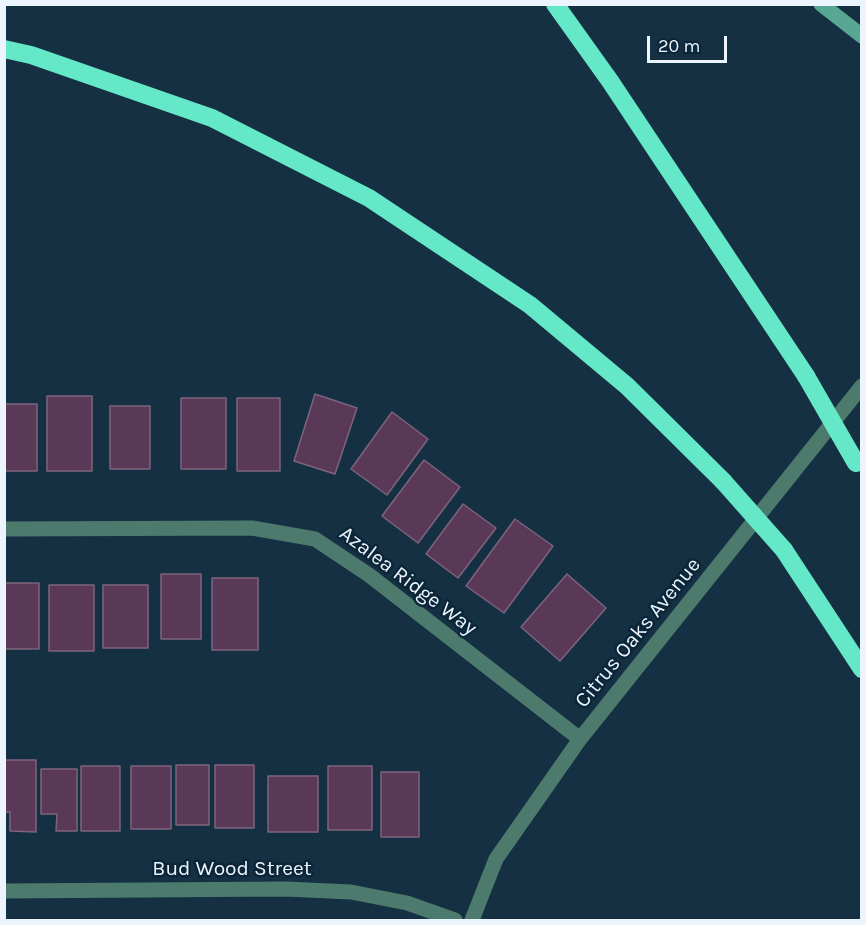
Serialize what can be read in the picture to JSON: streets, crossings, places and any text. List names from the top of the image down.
{
  "streets": {
    "street": ["Azalea Ridge Way", "Citrus Oaks Avenue", "Bud Wood Street"]
  },
  "crossings": [
    ["Azalea Ridge Way", "Citrus Oaks Avenue"]
  ],
  "scale_bar": "20 m"
}
